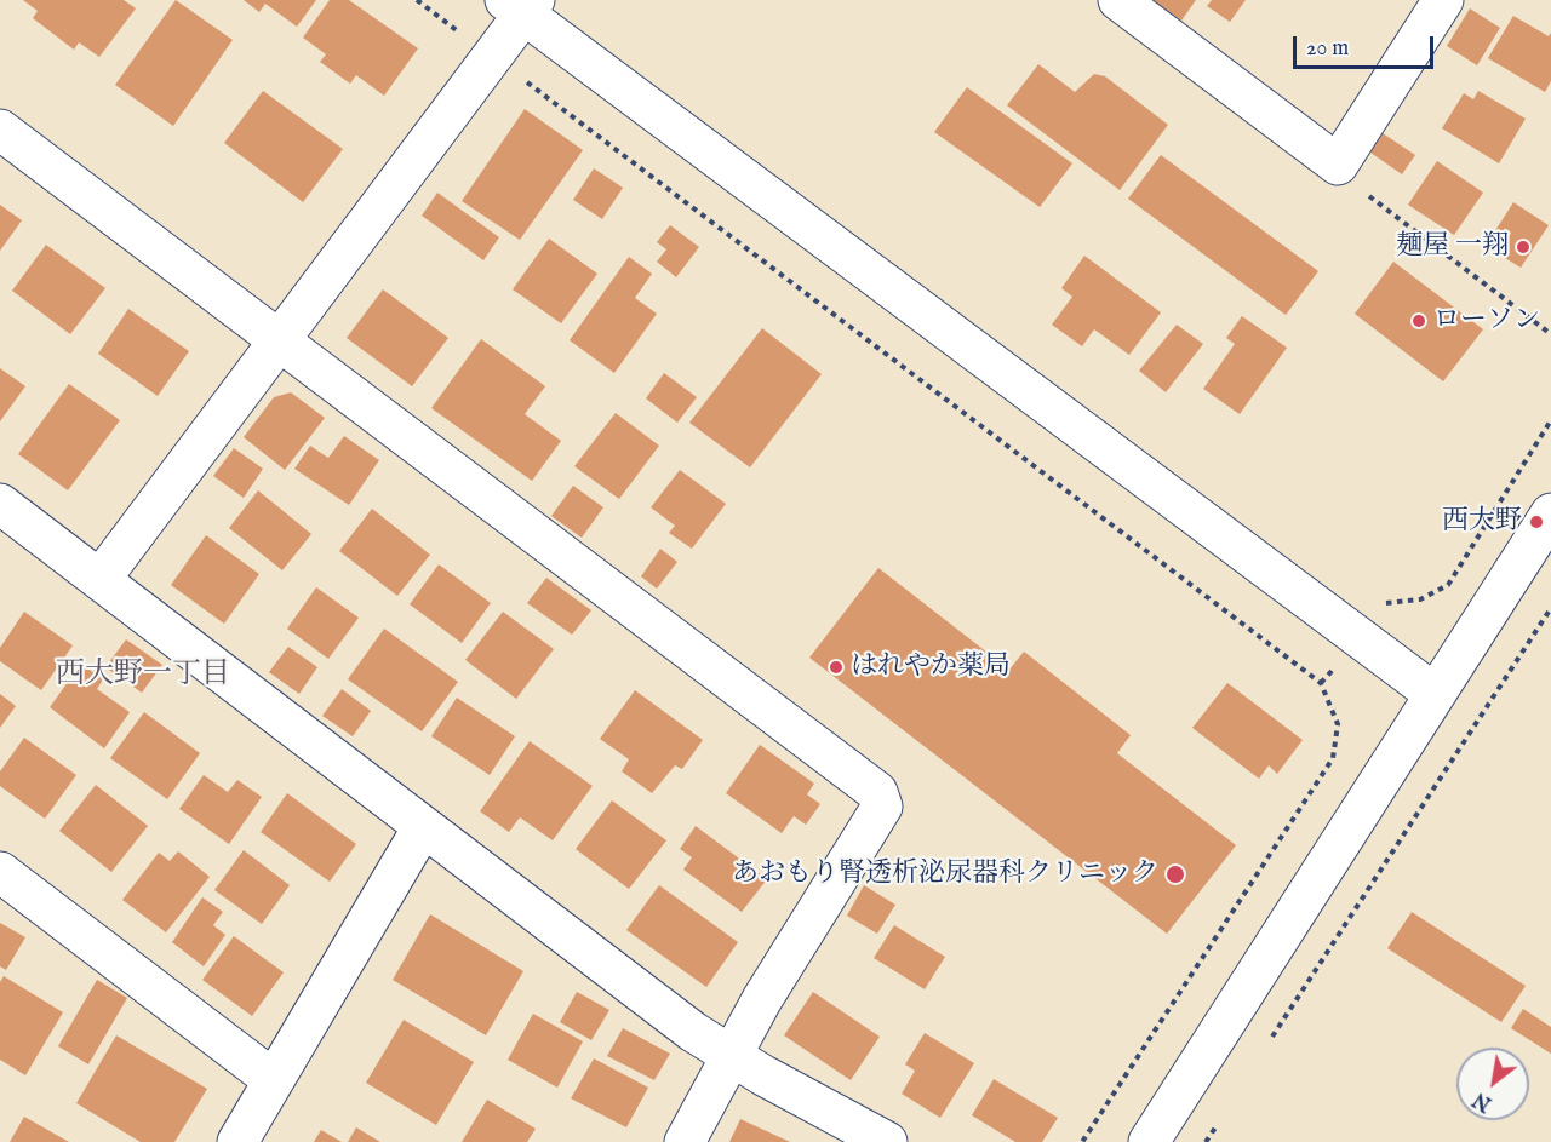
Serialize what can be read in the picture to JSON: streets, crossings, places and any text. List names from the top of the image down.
{
  "districts": ["西大野一丁目"],
  "places": [
    "麺屋 一翔",
    "ローソン",
    "西大野",
    "はれやか薬局",
    "あおもり腎透析泌尿器科クリニック"
  ],
  "scale_bar": "20 m",
  "north": "bottom left"
}
